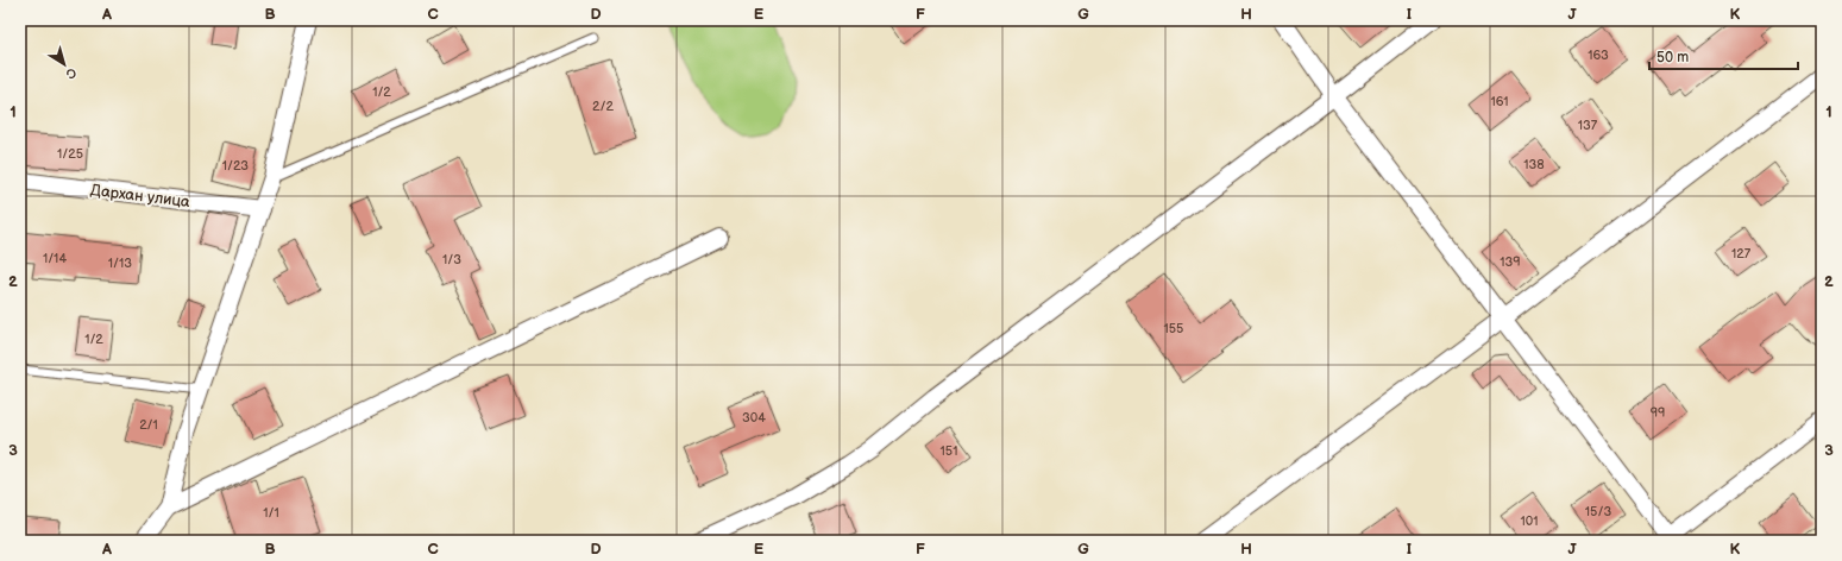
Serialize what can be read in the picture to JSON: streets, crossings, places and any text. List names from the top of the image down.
{
  "streets": {
    "street": ["Дархан улица"]
  },
  "house_numbers": [
    "163",
    "1/2",
    "161",
    "2/2",
    "137",
    "1/25",
    "138",
    "1/23",
    "127",
    "1/14",
    "1/3",
    "139",
    "1/13",
    "155",
    "1/2",
    "99",
    "304",
    "2/1",
    "151",
    "15/3",
    "1/1",
    "101"
  ],
  "scale_bar": "50 m",
  "north": "bottom right",
  "grid": {
    "columns": [
      "A",
      "B",
      "C",
      "D",
      "E",
      "F",
      "G",
      "H",
      "I",
      "J",
      "K"
    ],
    "rows": ["1", "2", "3"]
  }
}
